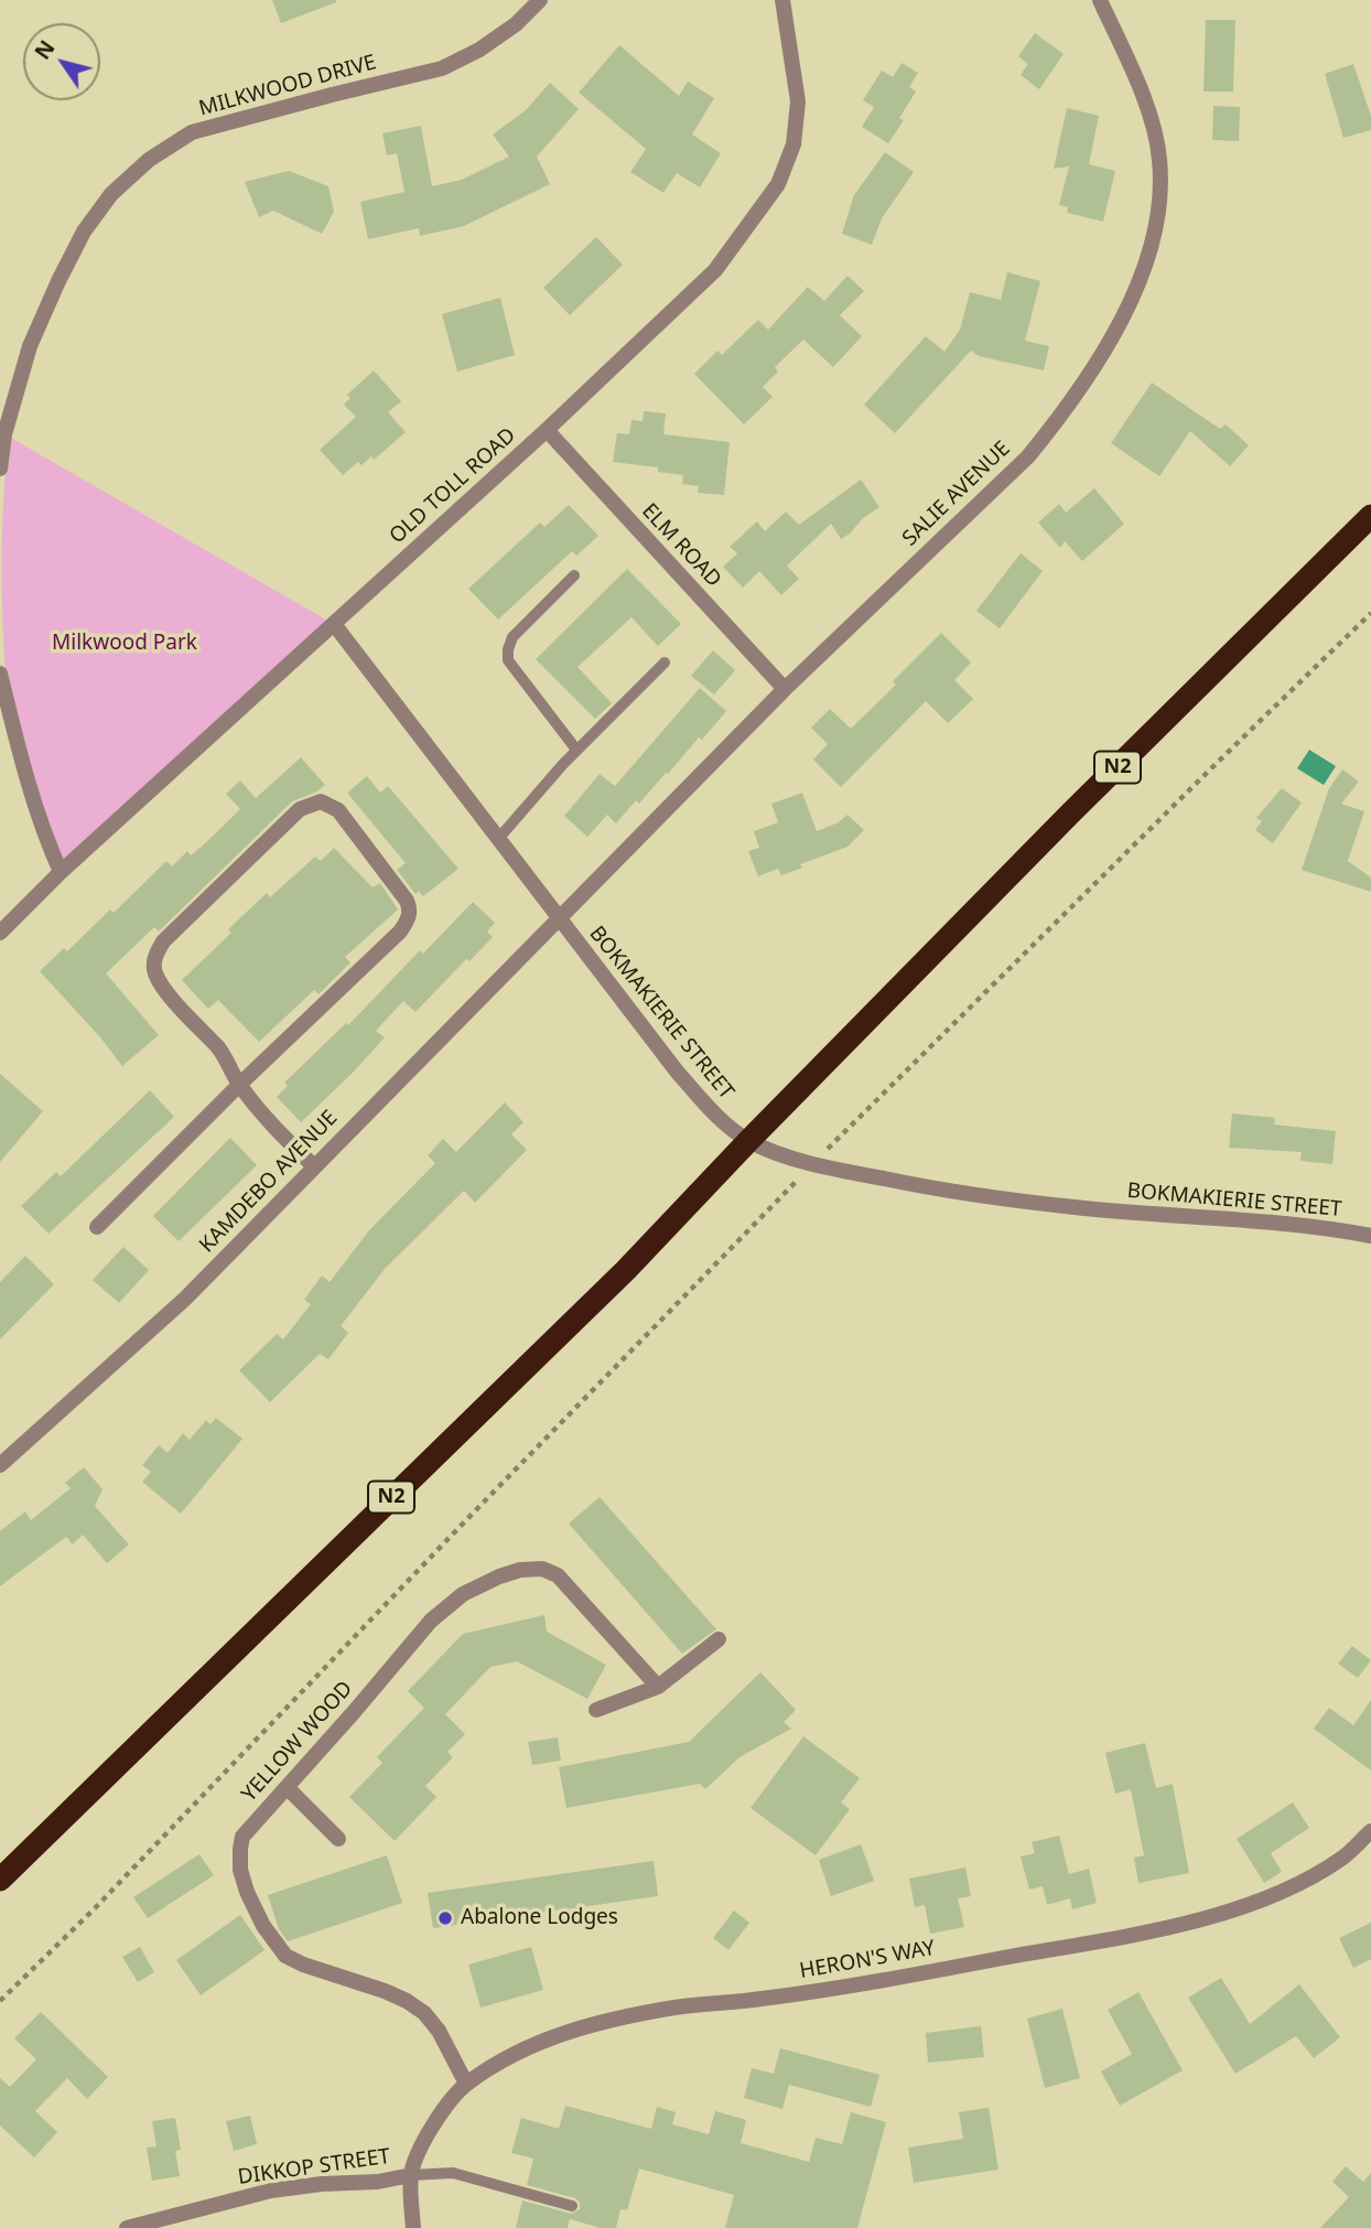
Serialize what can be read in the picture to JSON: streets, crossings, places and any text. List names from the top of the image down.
{
  "streets": {
    "highway": ["N2"],
    "street": [
      "MILKWOOD DRIVE",
      "OLD TOLL ROAD",
      "SALIE AVENUE",
      "ELM ROAD",
      "BOKMAKIERIE STREET",
      "KAMDEBO AVENUE",
      "YELLOW WOOD",
      "HERON'S WAY",
      "DIKKOP STREET"
    ]
  },
  "crossings": [
    ["OLD TOLL ROAD", "ELM ROAD"],
    ["OLD TOLL ROAD", "BOKMAKIERIE STREET"],
    ["SALIE AVENUE", "ELM ROAD"],
    ["SALIE AVENUE", "BOKMAKIERIE STREET"],
    ["SALIE AVENUE", "KAMDEBO AVENUE"],
    ["N2", "BOKMAKIERIE STREET"],
    ["BOKMAKIERIE STREET", "KAMDEBO AVENUE"],
    ["YELLOW WOOD", "HERON'S WAY"],
    ["HERON'S WAY", "DIKKOP STREET"]
  ],
  "parks": ["Milkwood Park"],
  "places": ["Abalone Lodges"],
  "north": "top left"
}
